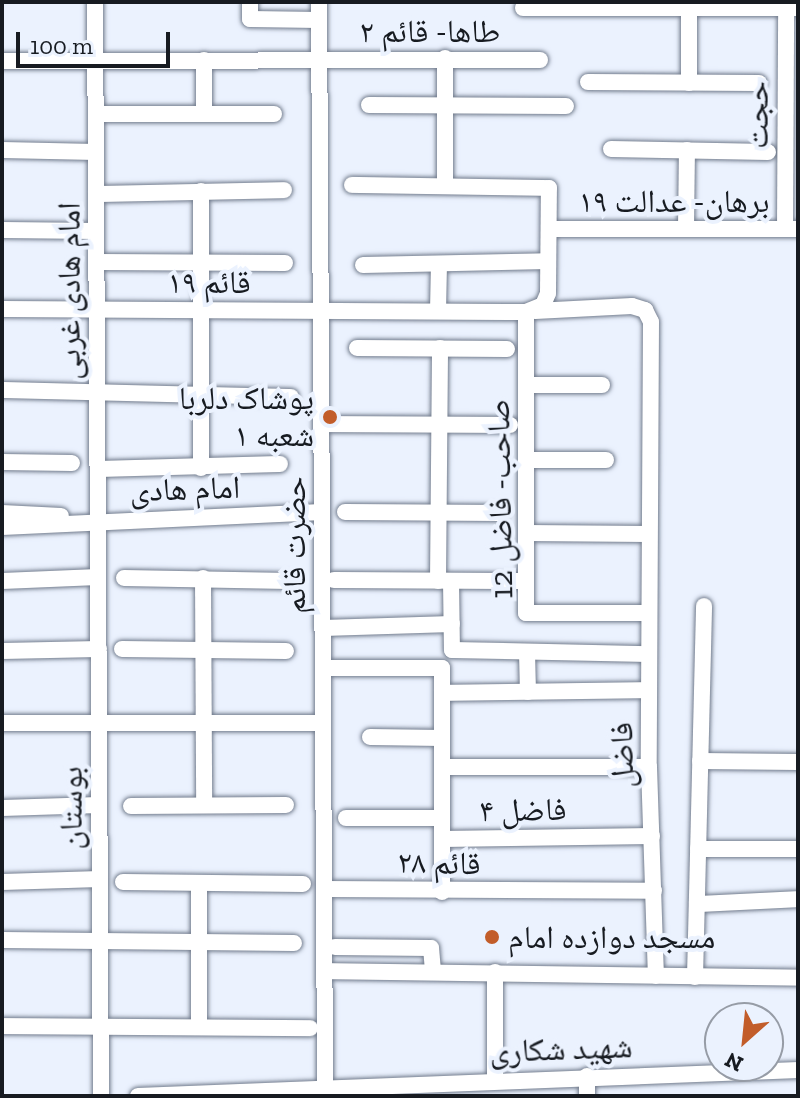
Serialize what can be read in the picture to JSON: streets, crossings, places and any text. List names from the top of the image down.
{
  "streets": {
    "street": [
      "طاها- قائم ۲",
      "حجت",
      "برهان- عدالت ۱۹",
      "قائم ۱۹",
      "امام هادی غربی",
      "امام هادی",
      "صاحب- فاضل 12",
      "حضرت قائم",
      "فاضل",
      "بوستان",
      "فاضل ۴",
      "قائم ۲۸",
      "شهید شکاری"
    ]
  },
  "crossings": [
    ["طاها- قائم ۲", "امام هادی غربی"],
    ["طاها- قائم ۲", "حضرت قائم"],
    ["حجت", "برهان- عدالت ۱۹"],
    ["برهان- عدالت ۱۹", "صاحب- فاضل 12"],
    ["قائم ۱۹", "امام هادی غربی"],
    ["قائم ۱۹", "صاحب- فاضل 12"],
    ["قائم ۱۹", "حضرت قائم"],
    ["قائم ۱۹", "فاضل"],
    ["امام هادی غربی", "امام هادی"],
    ["امام هادی غربی", "بوستان"],
    ["امام هادی", "حضرت قائم"],
    ["امام هادی", "بوستان"],
    ["صاحب- فاضل 12", "فاضل"],
    ["حضرت قائم", "قائم ۲۸"],
    ["حضرت قائم", "شهید شکاری"],
    ["فاضل", "فاضل ۴"],
    ["فاضل", "قائم ۲۸"]
  ],
  "places": ["پوشاک دلربا شعبه ۱", "مسجد دوازده امام"],
  "scale_bar": "100 m",
  "north": "bottom left"
}
